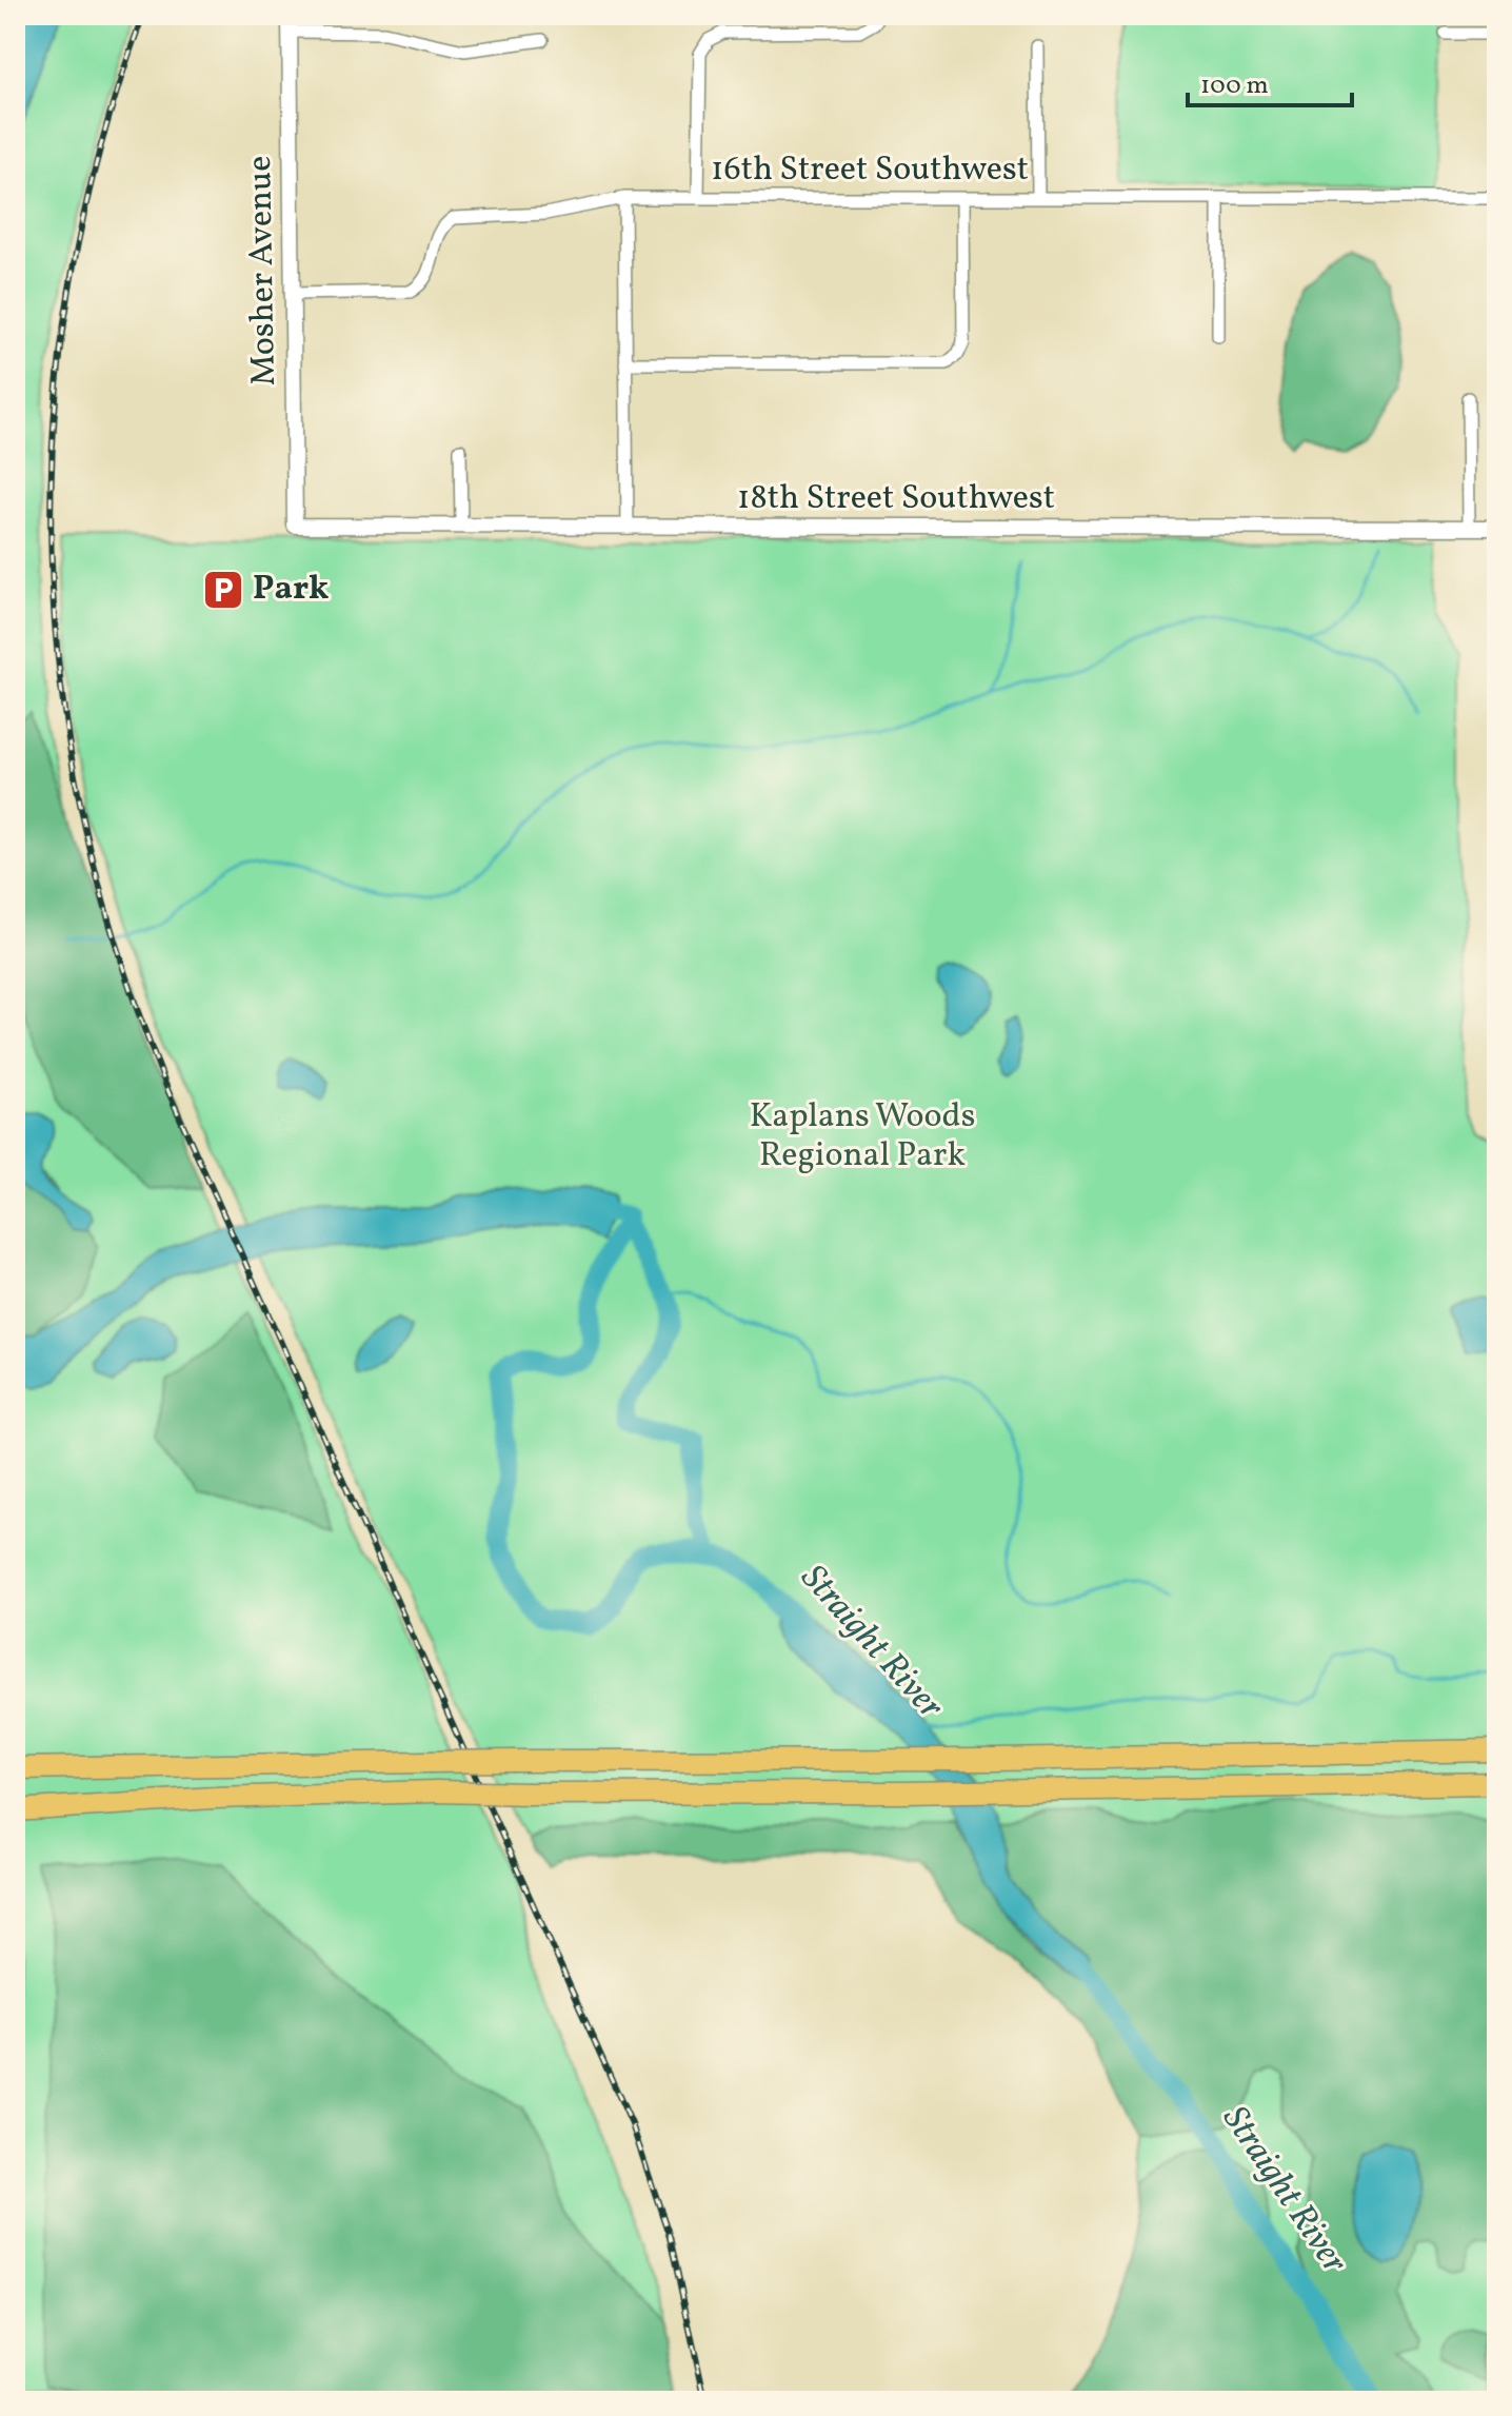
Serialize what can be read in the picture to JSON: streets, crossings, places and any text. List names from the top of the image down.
{
  "streets": {
    "street": ["16th Street Southwest", "Mosher Avenue", "18th Street Southwest"]
  },
  "crossings": [
    ["16th Street Southwest", "Mosher Avenue"],
    ["Mosher Avenue", "18th Street Southwest"]
  ],
  "water": ["Straight River"],
  "parks": ["Kaplans Woods Regional Park"],
  "places": {
    "parking": ["Park"]
  },
  "scale_bar": "100 m"
}
